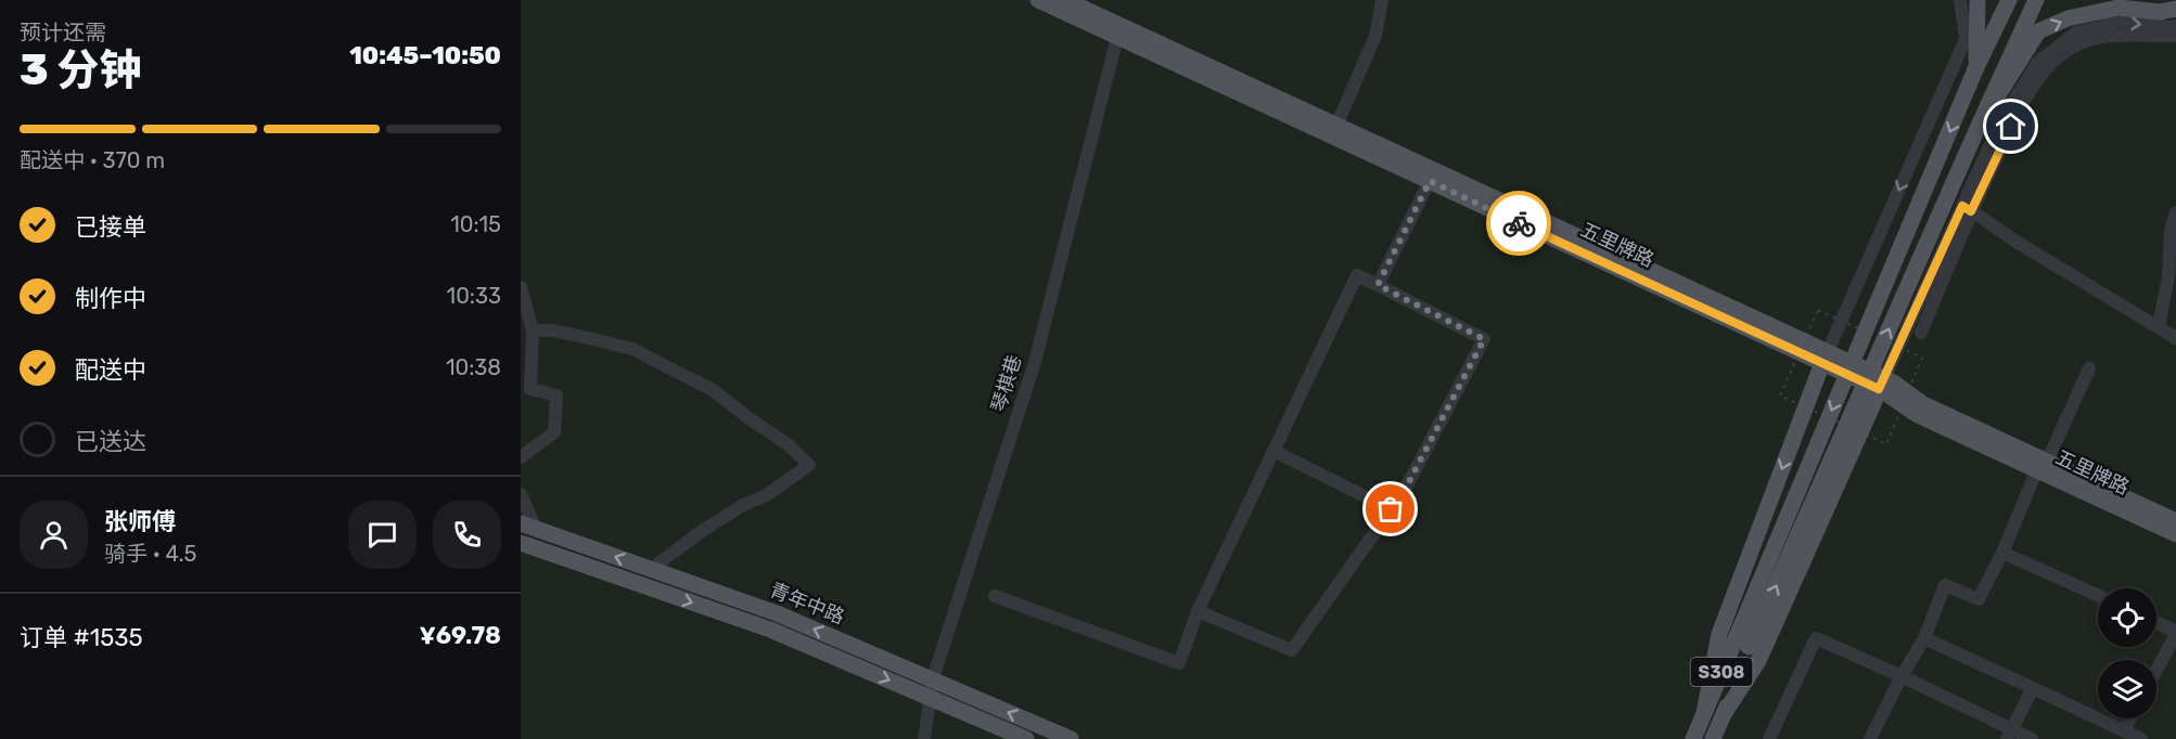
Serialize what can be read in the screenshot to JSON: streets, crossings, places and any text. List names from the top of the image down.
{
  "streets": {
    "main road": ["五里牌路", "青年中路", "S308"],
    "street": ["琴棋巷"]
  },
  "crossings": [
    ["五里牌路", "琴棋巷"],
    ["琴棋巷", "青年中路"]
  ],
  "page": {
    "heading": ["3 分钟", "预计还需", "10:45–10:50"],
    "panel": [
      "张师傅",
      "骑手 · 4.5",
      "订单 #1535",
      "¥69.78"
    ],
    "bar": "配送中 · 370 m",
    "list": [
      ["已接单", "10:15"],
      ["制作中", "10:33"],
      ["配送中", "10:38"],
      "已送达"
    ]
  }
}
